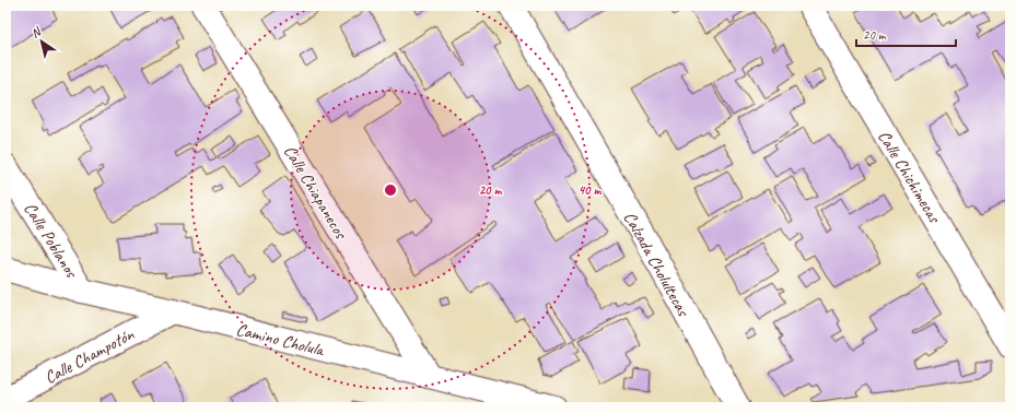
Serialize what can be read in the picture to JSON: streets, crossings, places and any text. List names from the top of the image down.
{
  "streets": {
    "street": [
      "Calle Chichimecas",
      "Calle Chiapanecos",
      "Calle Poblanos",
      "Calzada Cholultecas",
      "Camino Cholula",
      "Calle Champotón"
    ]
  },
  "crossings": [
    ["Calle Chiapanecos", "Camino Cholula"],
    ["Calle Poblanos", "Camino Cholula"],
    ["Camino Cholula", "Calle Champotón"]
  ],
  "scale_bar": "20 m",
  "north": "top left",
  "rings": ["20 m", "40 m"]
}
